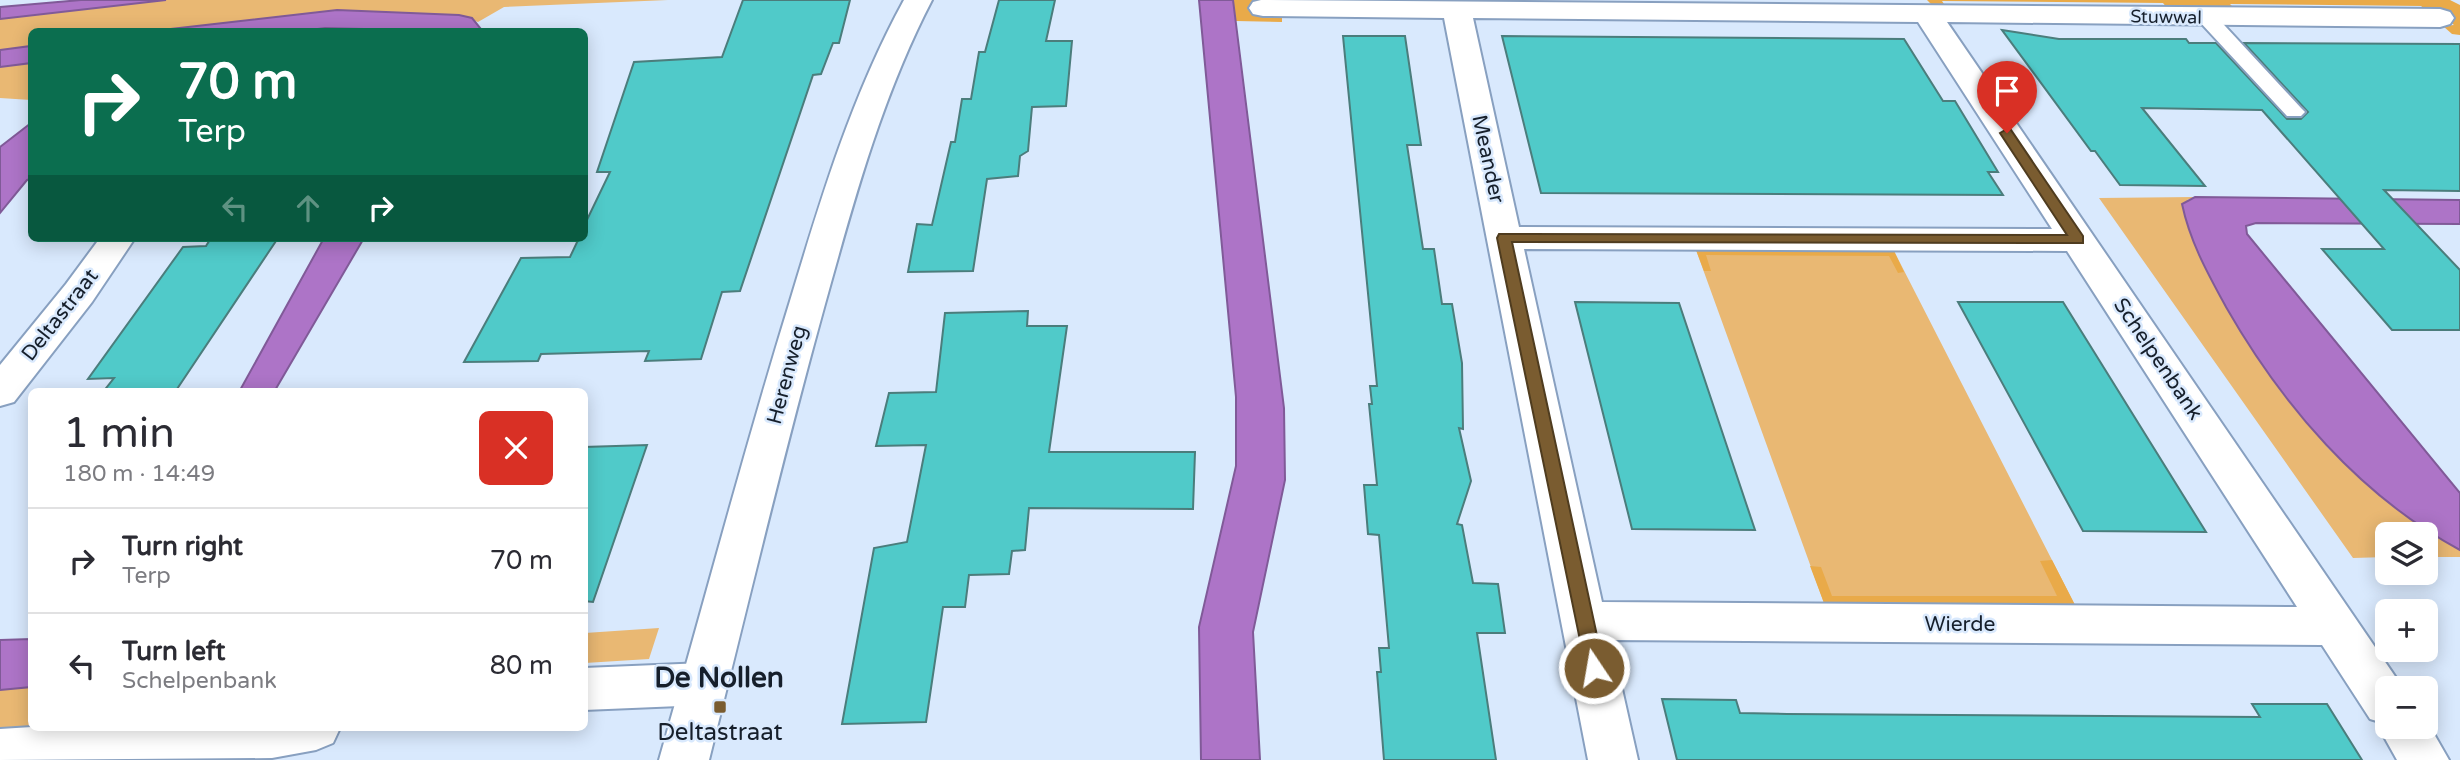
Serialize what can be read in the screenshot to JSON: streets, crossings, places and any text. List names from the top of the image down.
{
  "streets": {
    "street": [
      "Stuwwal",
      "Meander",
      "Deltastraat",
      "Schelpenbank",
      "Herenweg",
      "Wierde"
    ]
  },
  "crossings": [
    ["Stuwwal", "Meander"],
    ["Stuwwal", "Schelpenbank"],
    ["Meander", "Wierde"],
    ["Schelpenbank", "Wierde"]
  ],
  "districts": ["De Nollen"],
  "places": {
    "transit": ["Deltastraat"]
  },
  "page": {
    "turn": ["70 m", "Terp"],
    "heading": ["1 min", "180 m · 14:49"],
    "list": [
      {
        "name": "Turn right",
        "note": "Terp",
        "value": "70 m"
      },
      {
        "name": "Turn left",
        "note": "Schelpenbank",
        "value": "80 m"
      }
    ],
    "map_buttons": ["+", "−"]
  }
}
